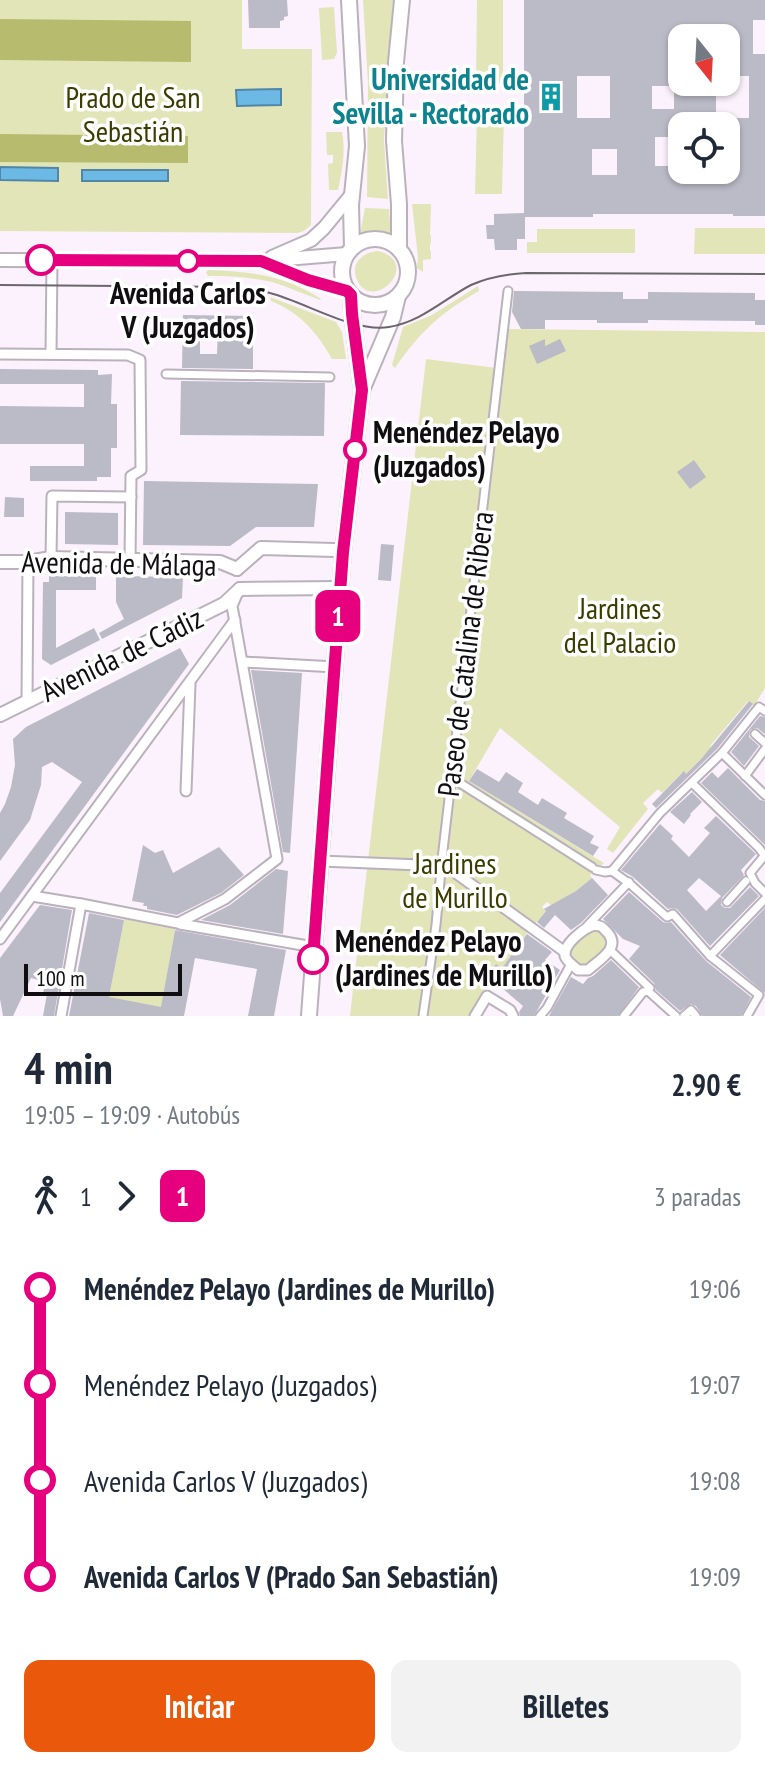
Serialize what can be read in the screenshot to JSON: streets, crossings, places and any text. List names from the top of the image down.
{
  "streets": {
    "street": ["Avenida de Málaga", "Paseo de Catalina de Ribera", "Avenida de Cádiz"]
  },
  "parks": ["Prado de San Sebastián", "Jardines del Palacio", "Jardines de Murillo"],
  "places": {
    "building": ["Universidad de Sevilla - Rectorado"],
    "other": ["Avenida Carlos V (Juzgados)", "Menéndez Pelayo (Juzgados)", "Menéndez Pelayo (Jardines de Murillo)"]
  },
  "lines": ["bus line 1"],
  "scale_bar": "100 m",
  "north": "bottom",
  "page": {
    "on_map": "1",
    "scale": "100 m",
    "heading": ["4 min", "19:05 – 19:09 · Autobús", "2.90 €"],
    "legs": ["1", "1", "3 paradas"],
    "list": [
      {
        "name": "Menéndez Pelayo (Jardines de Murillo)",
        "value": "19:06"
      },
      {
        "name": "Menéndez Pelayo (Juzgados)",
        "value": "19:07"
      },
      {
        "name": "Avenida Carlos V (Juzgados)",
        "value": "19:08"
      },
      {
        "name": "Avenida Carlos V (Prado San Sebastián)",
        "value": "19:09"
      }
    ],
    "buttons": ["Iniciar", "Billetes"]
  }
}
